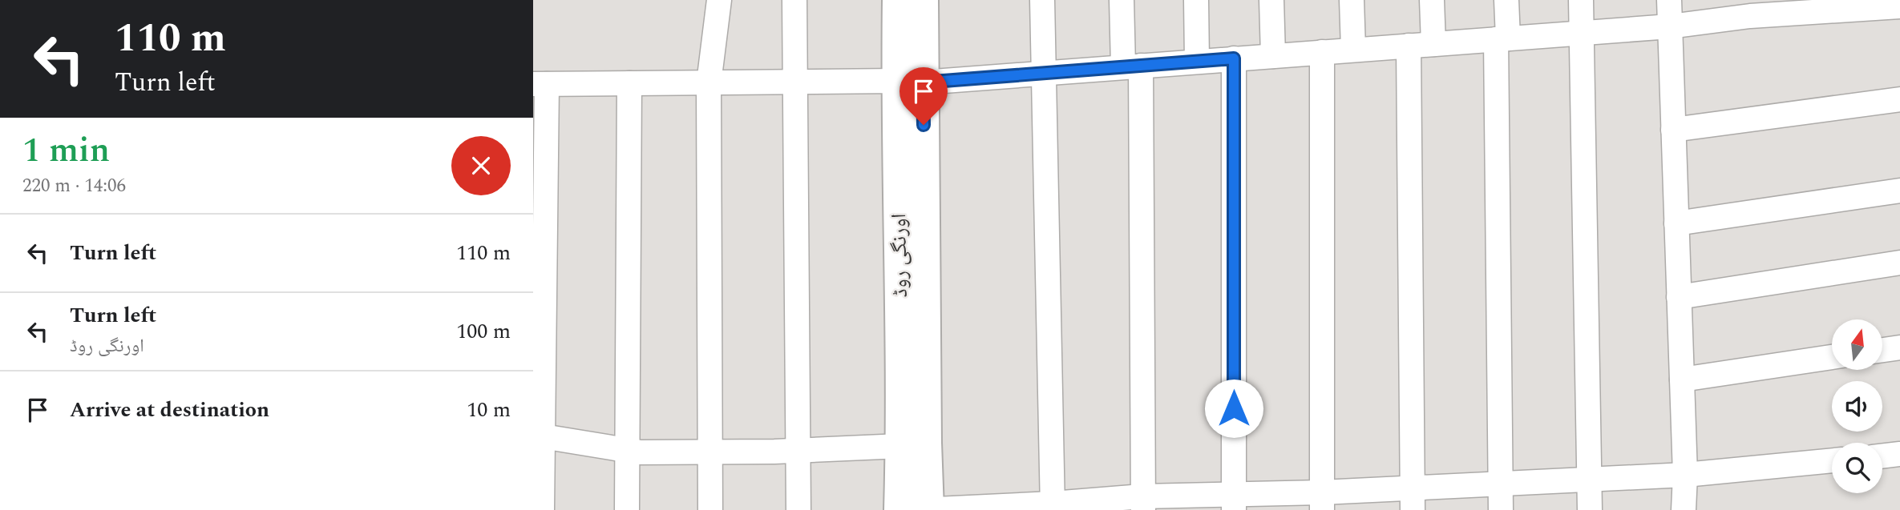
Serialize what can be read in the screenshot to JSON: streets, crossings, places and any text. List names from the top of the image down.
{
  "streets": {
    "main road": ["اورنگی روڈ"]
  },
  "north": "top",
  "page": {
    "turn": ["110 m", "Turn left"],
    "heading": ["1 min", "220 m · 14:06"],
    "list": [
      {
        "name": "Turn left",
        "value": "110 m"
      },
      {
        "name": "Turn left",
        "note": "اورنگی روڈ",
        "value": "100 m"
      },
      {
        "name": "Arrive at destination",
        "value": "10 m"
      }
    ]
  }
}
